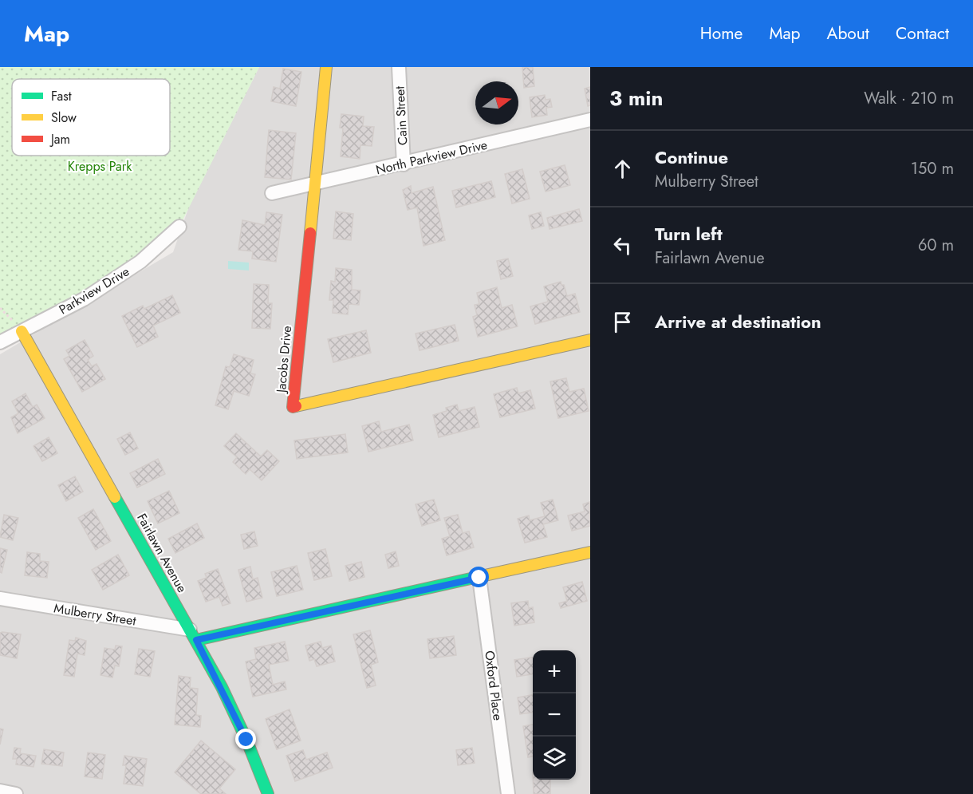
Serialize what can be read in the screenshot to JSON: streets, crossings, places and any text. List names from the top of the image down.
{
  "streets": {
    "street": [
      "Cain Street",
      "North Parkview Drive",
      "Parkview Drive",
      "Jacobs Drive",
      "Fairlawn Avenue",
      "Mulberry Street",
      "Oxford Place"
    ]
  },
  "crossings": [
    ["Cain Street", "North Parkview Drive"],
    ["North Parkview Drive", "Jacobs Drive"],
    ["Parkview Drive", "Fairlawn Avenue"],
    ["Fairlawn Avenue", "Mulberry Street"],
    ["Mulberry Street", "Oxford Place"]
  ],
  "parks": ["Krepps Park"],
  "legend": ["Fast", "Slow", "Jam"],
  "north": "right",
  "page": {
    "header": "Map",
    "nav": [
      "Home",
      "Map",
      "About",
      "Contact"
    ],
    "heading": ["3 min", "Walk · 210 m"],
    "list": [
      ["Continue", "Mulberry Street", "150 m"],
      ["Turn left", "Fairlawn Avenue", "60 m"],
      "Arrive at destination"
    ],
    "map_buttons": ["+", "−"]
  }
}
